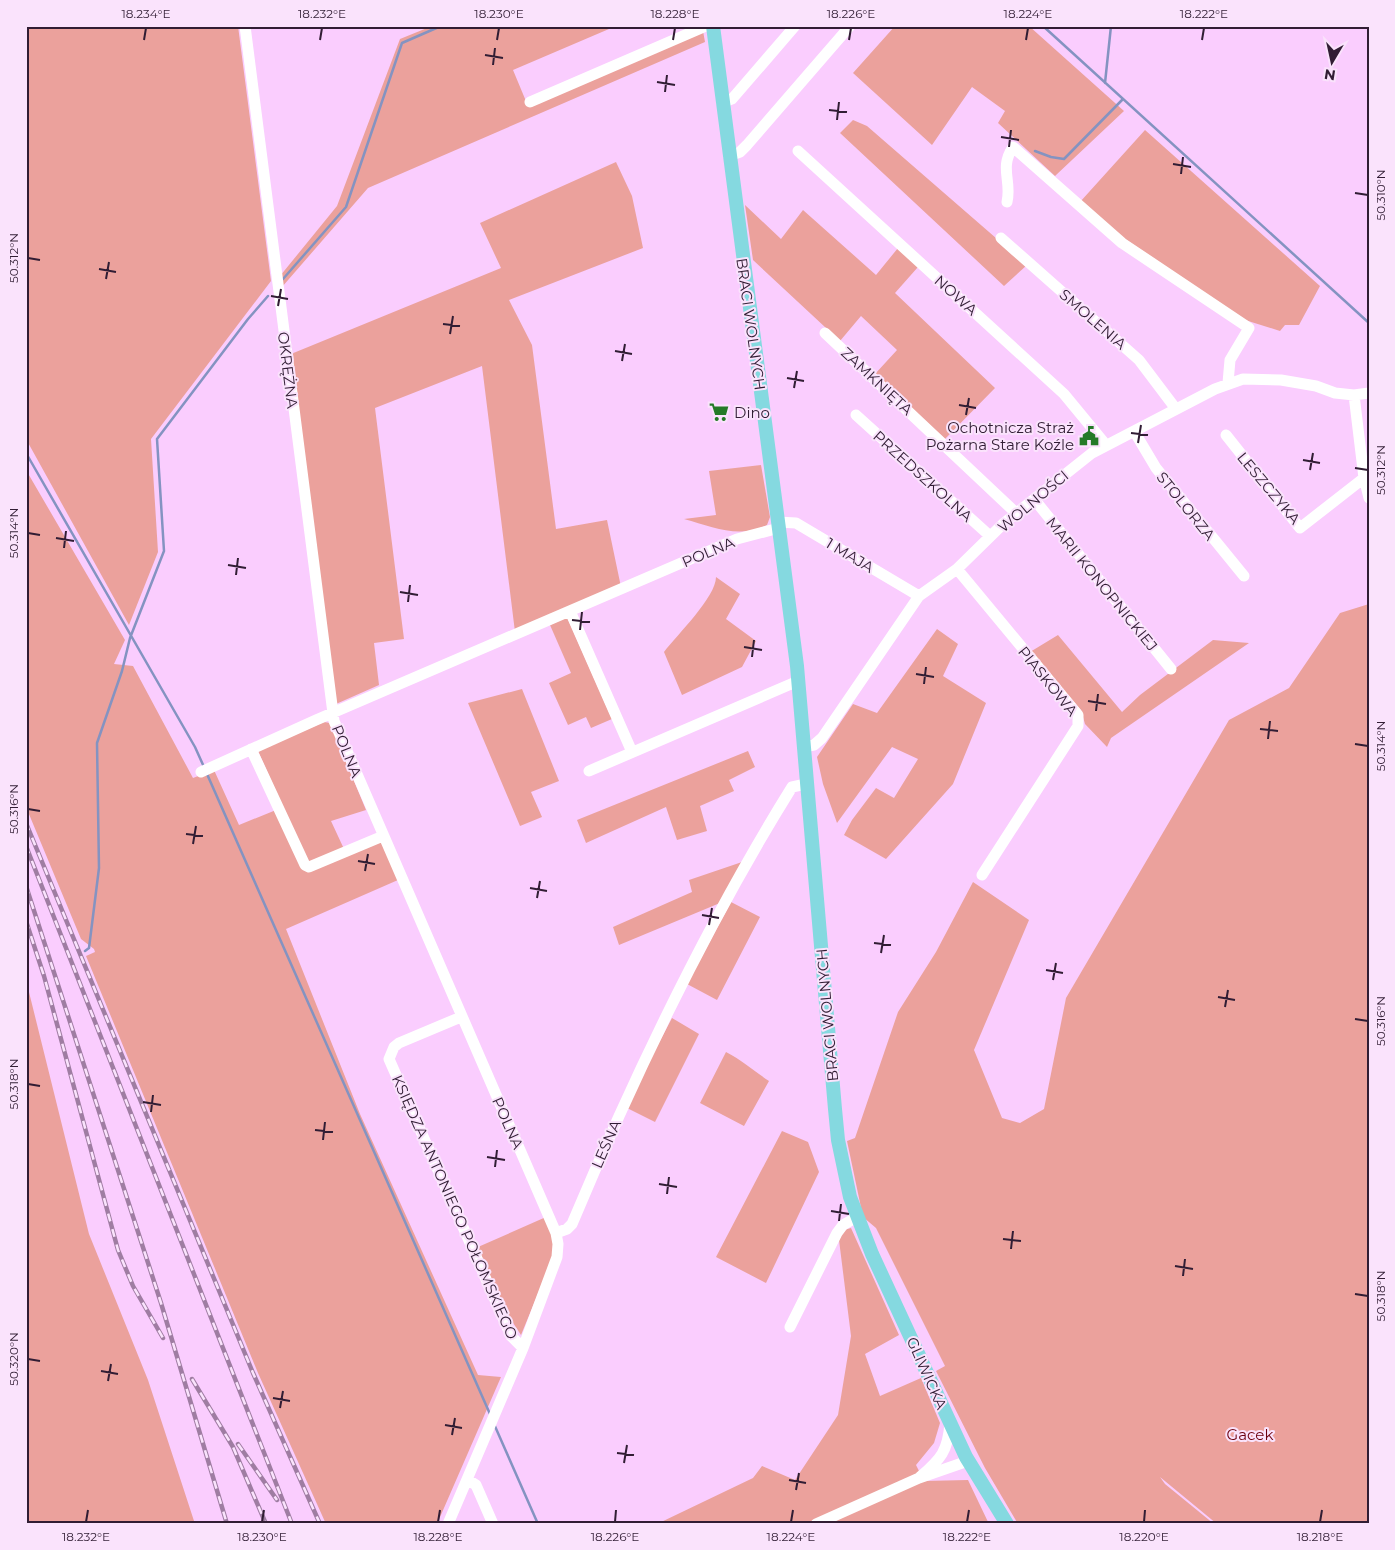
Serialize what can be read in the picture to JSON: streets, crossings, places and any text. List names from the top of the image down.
{
  "streets": {
    "main road": ["BRACI WOLNYCH", "GLIWICKA"],
    "street": [
      "NOWA",
      "SMOLENIA",
      "OKRĘŻNA",
      "ZAMKNIĘTA",
      "PRZEDSZKOLNA",
      "LESZCZYKA",
      "WOLNOŚCI",
      "STOLORZA",
      "POLNA",
      "1 MAJA",
      "MARII KONOPNICKIEJ",
      "PIASKOWA",
      "LEŚNA",
      "KSIĘDZA ANTONIEGO POŁOMSKIEGO"
    ]
  },
  "crossings": [
    ["NOWA", "WOLNOŚCI"],
    ["SMOLENIA", "WOLNOŚCI"],
    ["BRACI WOLNYCH", "WOLNOŚCI"],
    ["BRACI WOLNYCH", "POLNA"],
    ["BRACI WOLNYCH", "1 MAJA"],
    ["BRACI WOLNYCH", "LEŚNA"],
    ["BRACI WOLNYCH", "GLIWICKA"],
    ["OKRĘŻNA", "POLNA"],
    ["ZAMKNIĘTA", "WOLNOŚCI"],
    ["PRZEDSZKOLNA", "WOLNOŚCI"],
    ["WOLNOŚCI", "STOLORZA"],
    ["WOLNOŚCI", "1 MAJA"],
    ["WOLNOŚCI", "MARII KONOPNICKIEJ"],
    ["WOLNOŚCI", "PIASKOWA"],
    ["POLNA", "1 MAJA"],
    ["POLNA", "LEŚNA"],
    ["POLNA", "KSIĘDZA ANTONIEGO POŁOMSKIEGO"]
  ],
  "parks": ["Gacek"],
  "places": {
    "supermarket": ["Dino"],
    "public building": ["Ochotnicza Straż Pożarna Stare Koźle"]
  },
  "north": "bottom",
  "coordinates": [
    "18.234°E",
    "18.232°E",
    "18.230°E",
    "18.228°E",
    "18.226°E",
    "18.224°E",
    "18.222°E",
    "50.310°N",
    "50.312°N",
    "50.314°N",
    "50.316°N",
    "50.318°N",
    "50.320°N",
    "18.220°E",
    "18.218°E"
  ]
}
